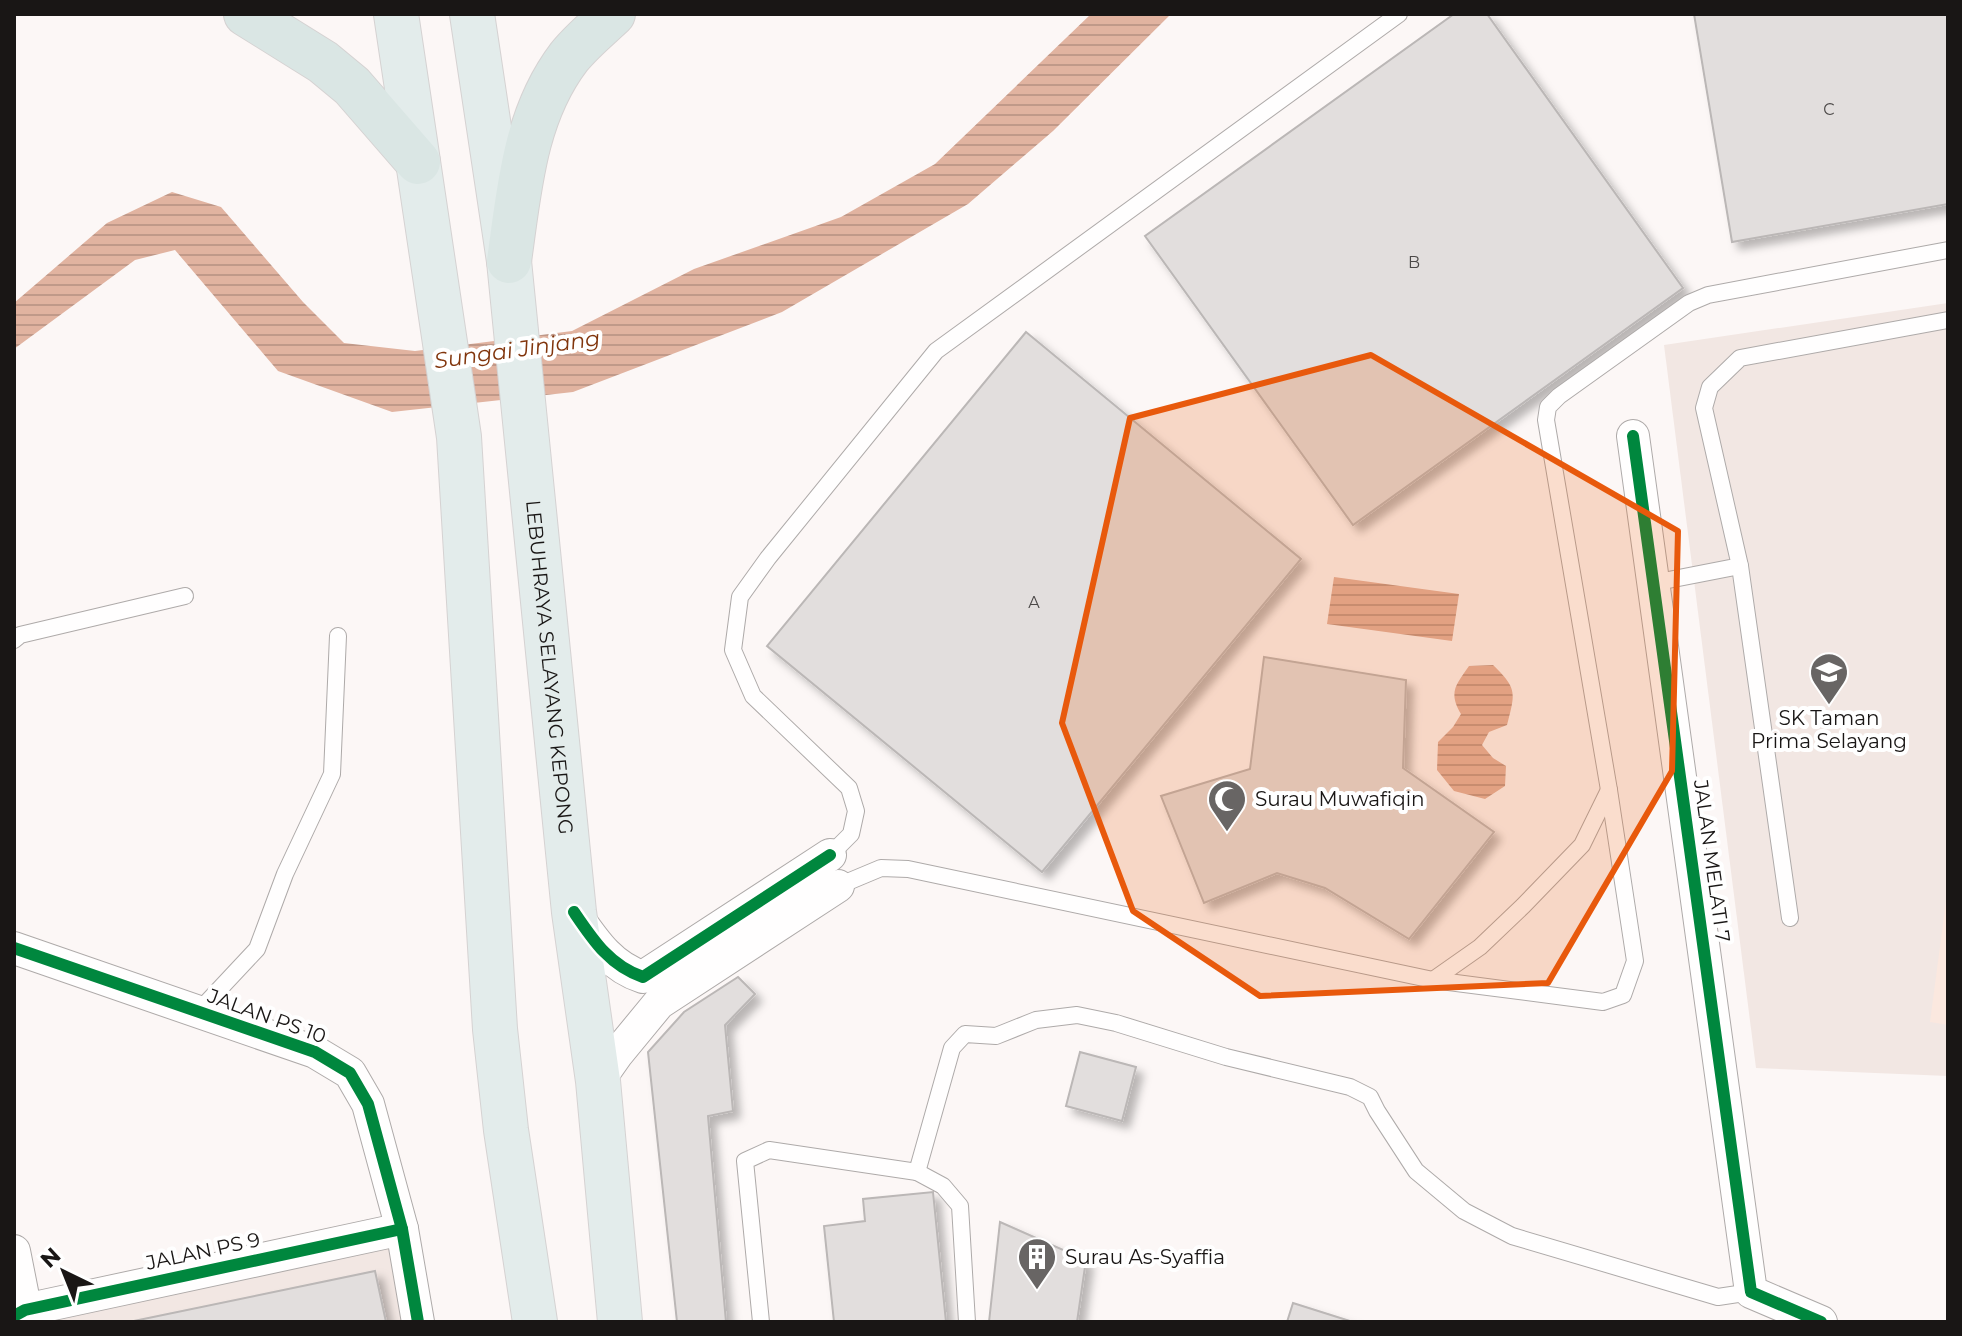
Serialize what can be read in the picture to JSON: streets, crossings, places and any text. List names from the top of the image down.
{
  "streets": {
    "main road": ["LEBUHRAYA SELAYANG KEPONG"],
    "street": ["JALAN MELATI 7", "JALAN PS 10", "JALAN PS 9"]
  },
  "crossings": [
    ["JALAN PS 10", "JALAN PS 9"]
  ],
  "water": ["Sungai Jinjang"],
  "places": {
    "school or university": ["SK Taman Prima Selayang"],
    "mosque": ["Surau Muwafiqin"],
    "building": ["Surau As-Syaffia"]
  },
  "house_numbers": ["C", "B", "A"],
  "north": "top left"
}
